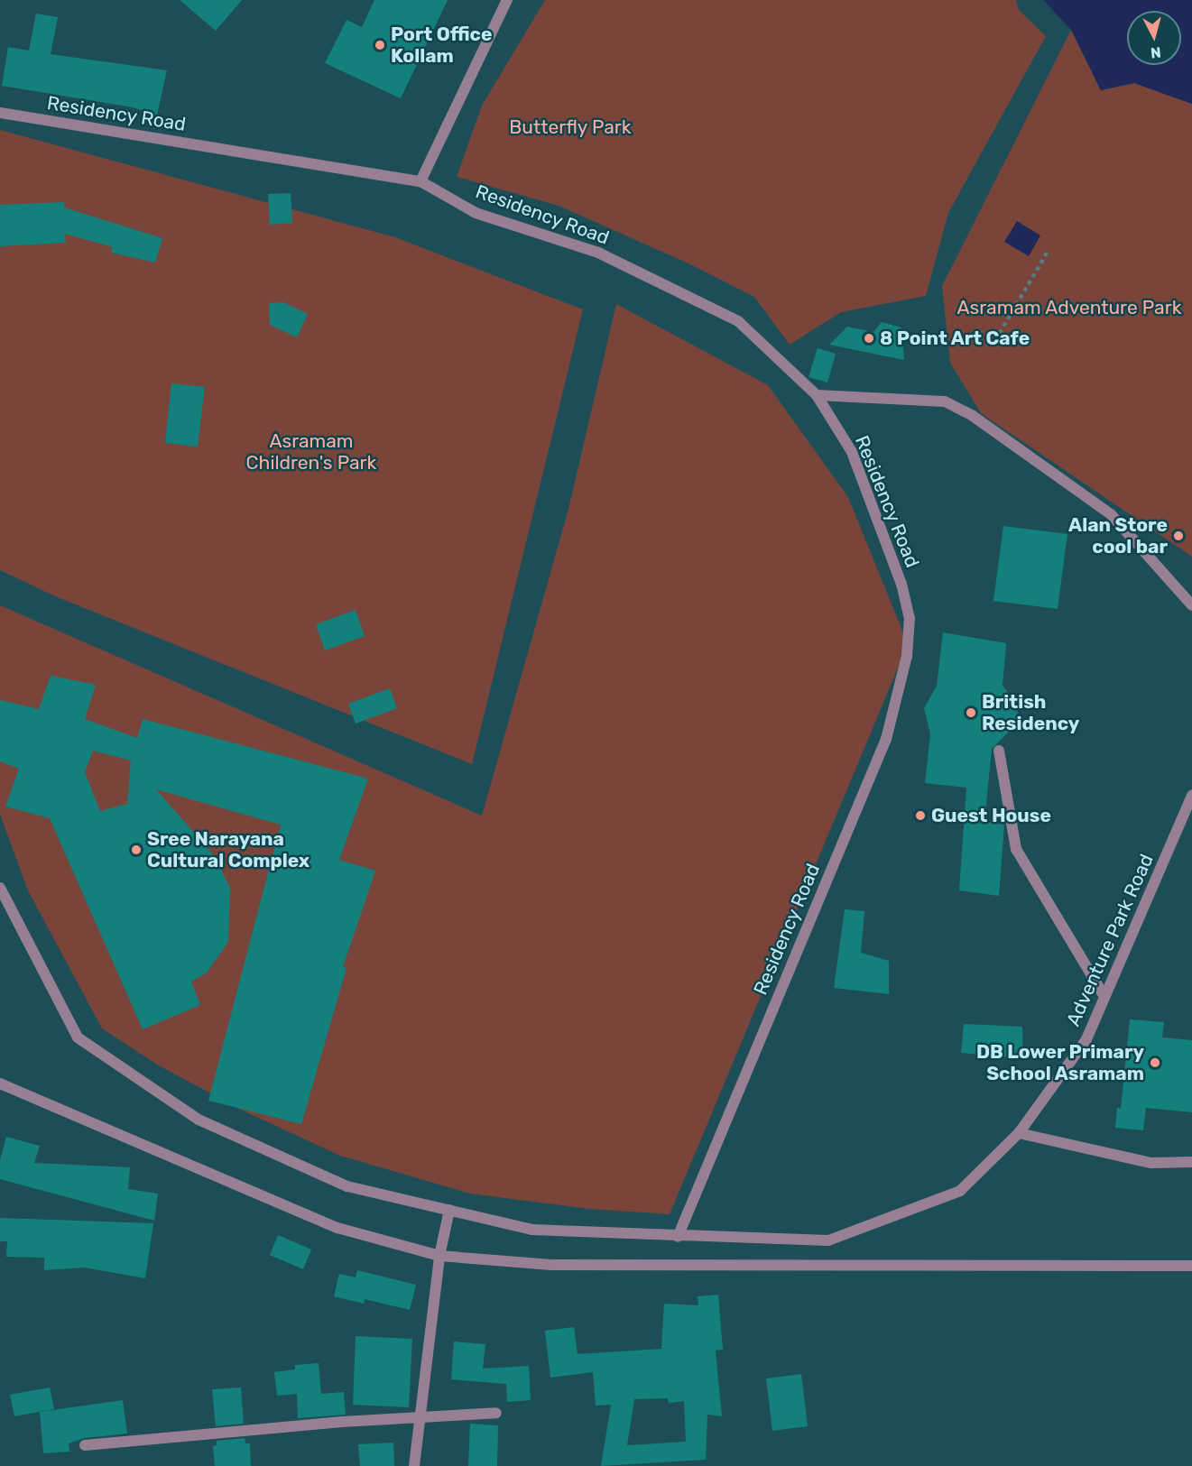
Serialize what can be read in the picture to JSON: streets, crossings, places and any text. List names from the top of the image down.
{
  "streets": {
    "street": ["Residency Road", "Adventure Park Road"]
  },
  "crossings": [
    ["Residency Road", "Adventure Park Road"]
  ],
  "parks": ["Butterfly Park", "Asramam Adventure Park", "Asramam Children's Park"],
  "places": [
    "Port Office Kollam",
    "8 Point Art Cafe",
    "Alan Store cool bar",
    "British Residency",
    "Guest House",
    "Sree Narayana Cultural Complex",
    "DB Lower Primary School Asramam"
  ],
  "north": "bottom"
}
